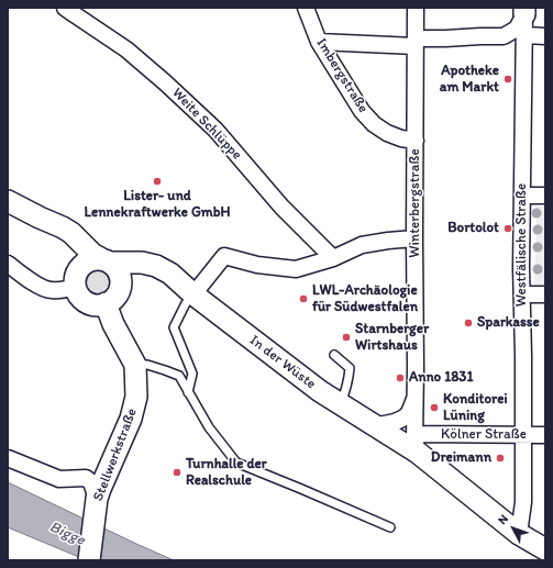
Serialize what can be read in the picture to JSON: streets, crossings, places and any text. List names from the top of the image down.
{
  "streets": {
    "street": [
      "Imbergstraße",
      "Weite Schlüppe",
      "Winterbergstraße",
      "Westfälische Straße",
      "In der Wüste",
      "Kölner Straße",
      "Stellwerkstraße"
    ]
  },
  "crossings": [
    ["Imbergstraße", "Winterbergstraße"],
    ["Winterbergstraße", "In der Wüste"],
    ["Winterbergstraße", "Kölner Straße"],
    ["Westfälische Straße", "In der Wüste"],
    ["Westfälische Straße", "Kölner Straße"],
    ["In der Wüste", "Kölner Straße"],
    ["In der Wüste", "Stellwerkstraße"]
  ],
  "water": ["Bigge"],
  "places": [
    "Apotheke am Markt",
    "Lister- und Lennekraftwerke GmbH",
    "Bortolot",
    "LWL-Archäologie für Südwestfalen",
    "Sparkasse",
    "Starnberger Wirtshaus",
    "Anno 1831",
    "Konditorei Lüning",
    "Dreimann",
    "Turnhalle der Realschule"
  ],
  "north": "top left"
}
